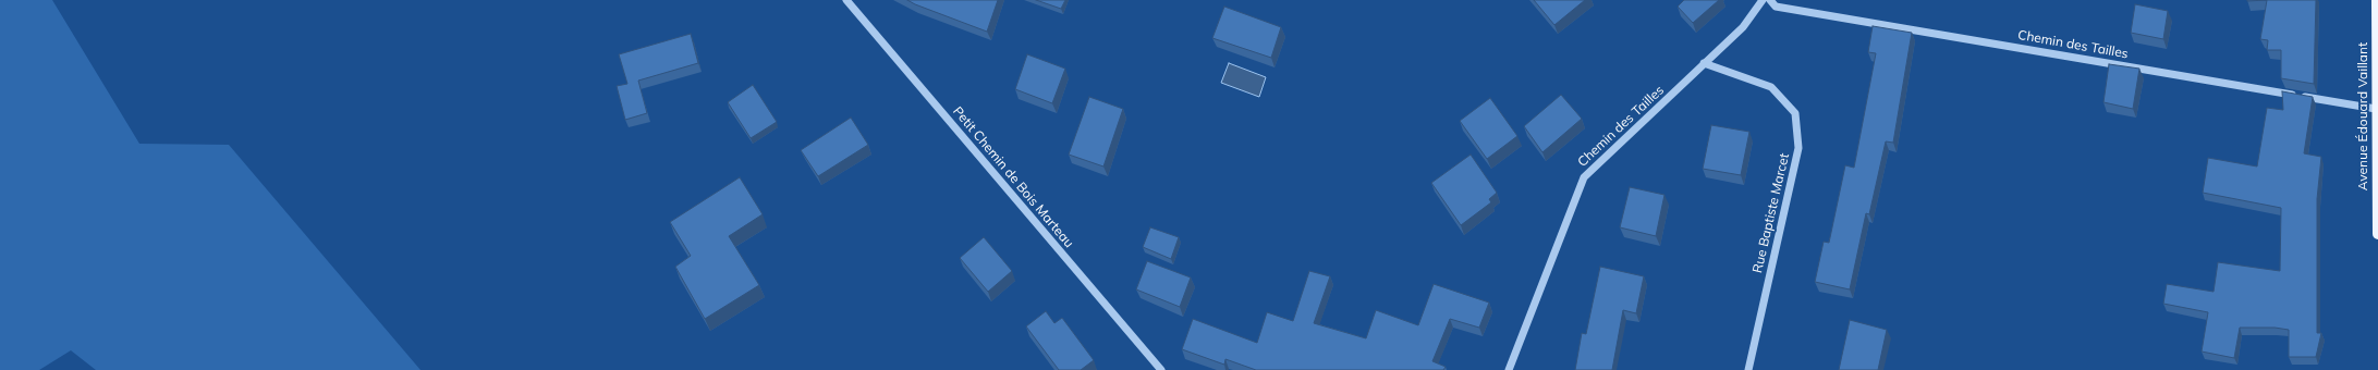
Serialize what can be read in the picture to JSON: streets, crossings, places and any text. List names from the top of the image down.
{
  "streets": {
    "main road": ["Avenue Édouard Vaillant"],
    "street": ["Chemin des Tailles", "Petit Chemin de Bois Marteau", "Rue Baptiste Marcet"]
  },
  "crossings": [
    ["Chemin des Tailles", "Avenue Édouard Vaillant"],
    ["Chemin des Tailles", "Rue Baptiste Marcet"]
  ]
}
